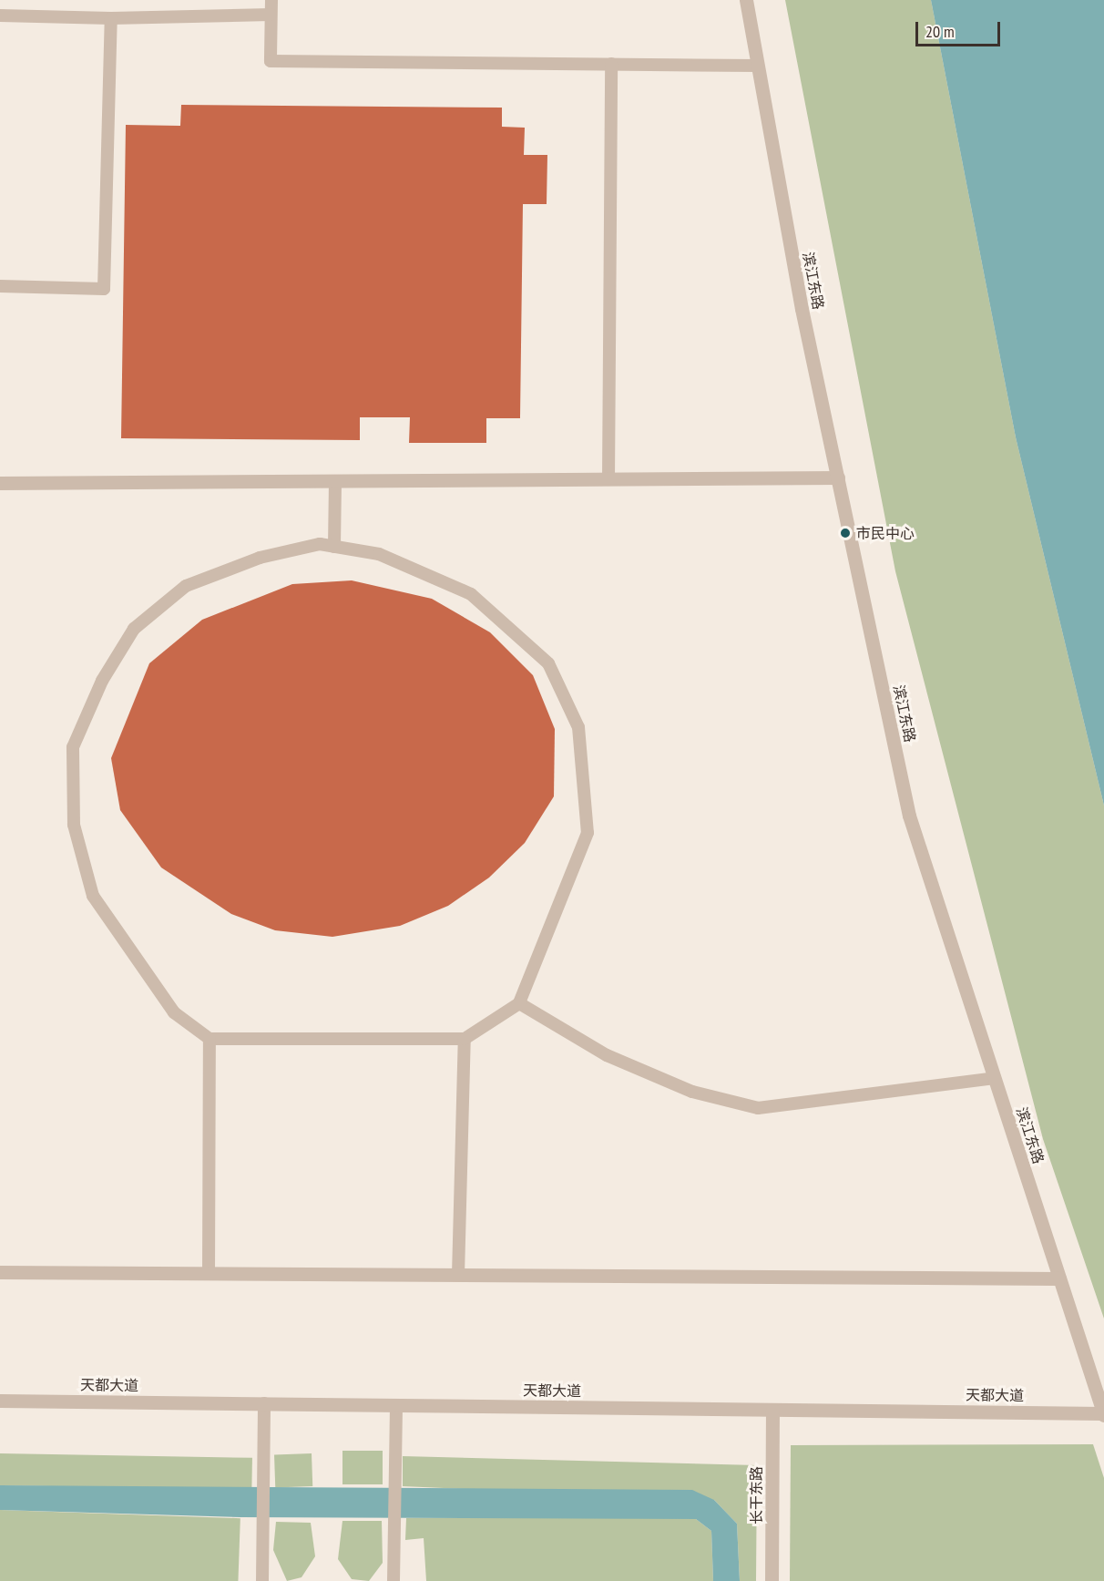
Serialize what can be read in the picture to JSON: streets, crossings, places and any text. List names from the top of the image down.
{
  "streets": {
    "street": ["滨江东路", "天都大道", "长干东路"]
  },
  "crossings": [
    ["滨江东路", "天都大道"],
    ["天都大道", "长干东路"]
  ],
  "places": ["市民中心"],
  "scale_bar": "20 m"
}
